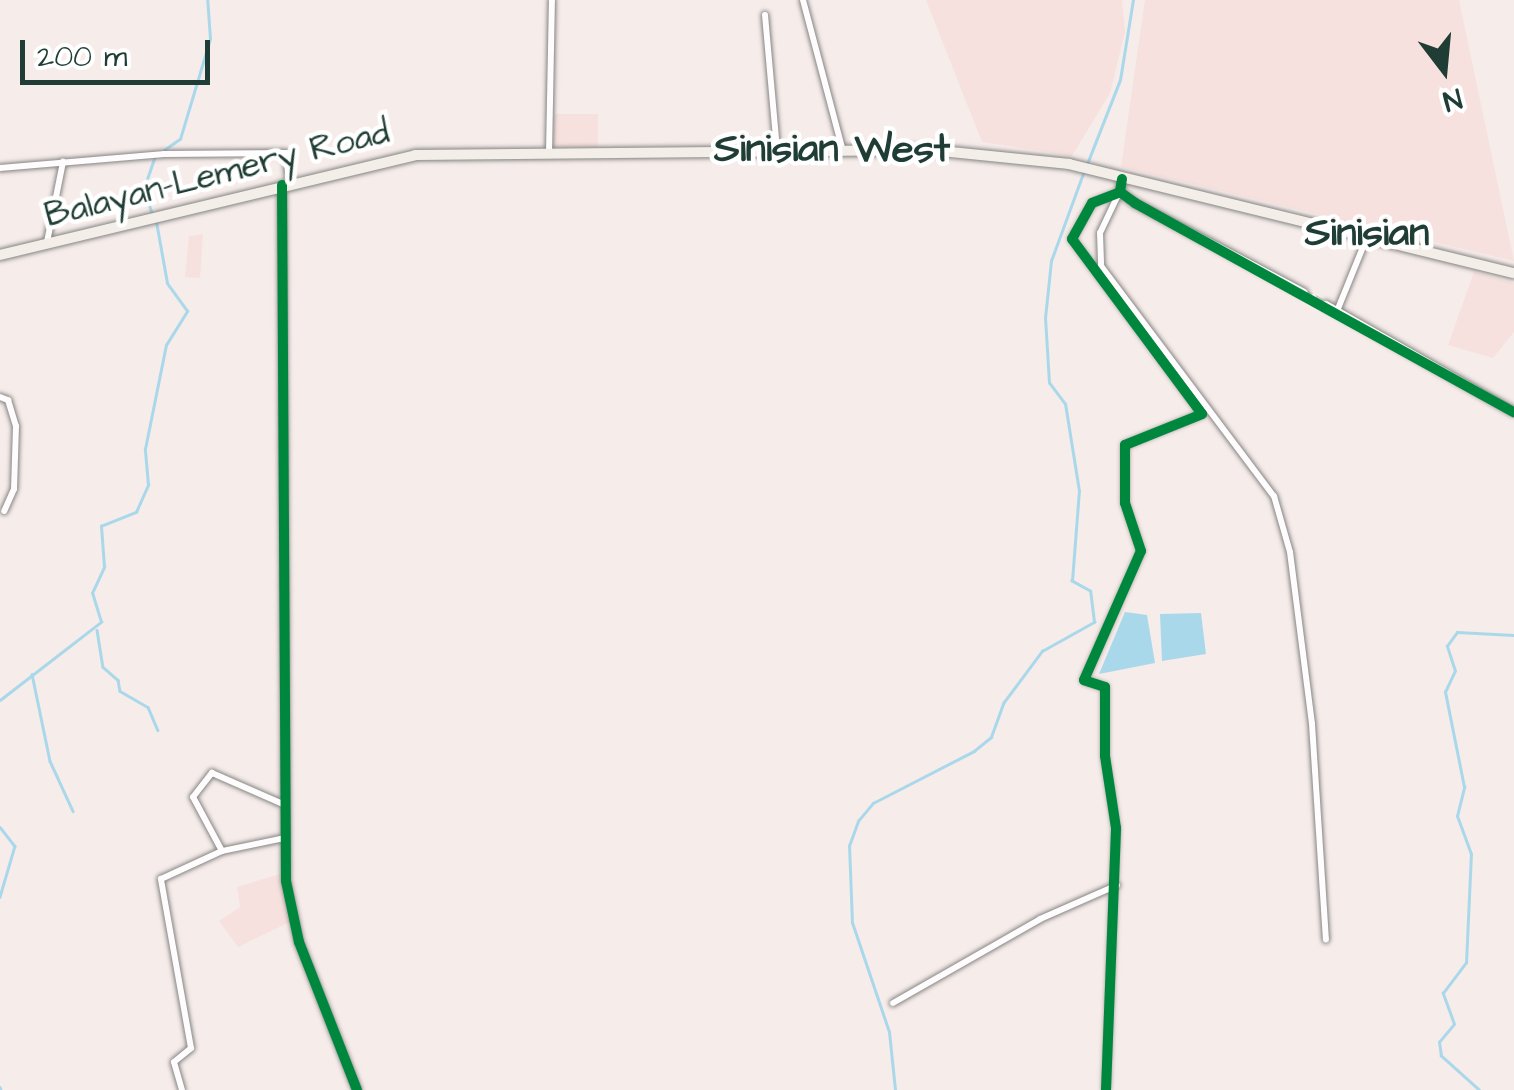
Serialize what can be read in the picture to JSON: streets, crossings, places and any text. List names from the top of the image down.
{
  "streets": {
    "main road": ["Balayan-Lemery Road"]
  },
  "districts": ["Sinisian West", "Sinisian"],
  "scale_bar": "200 m",
  "north": "bottom"
}
